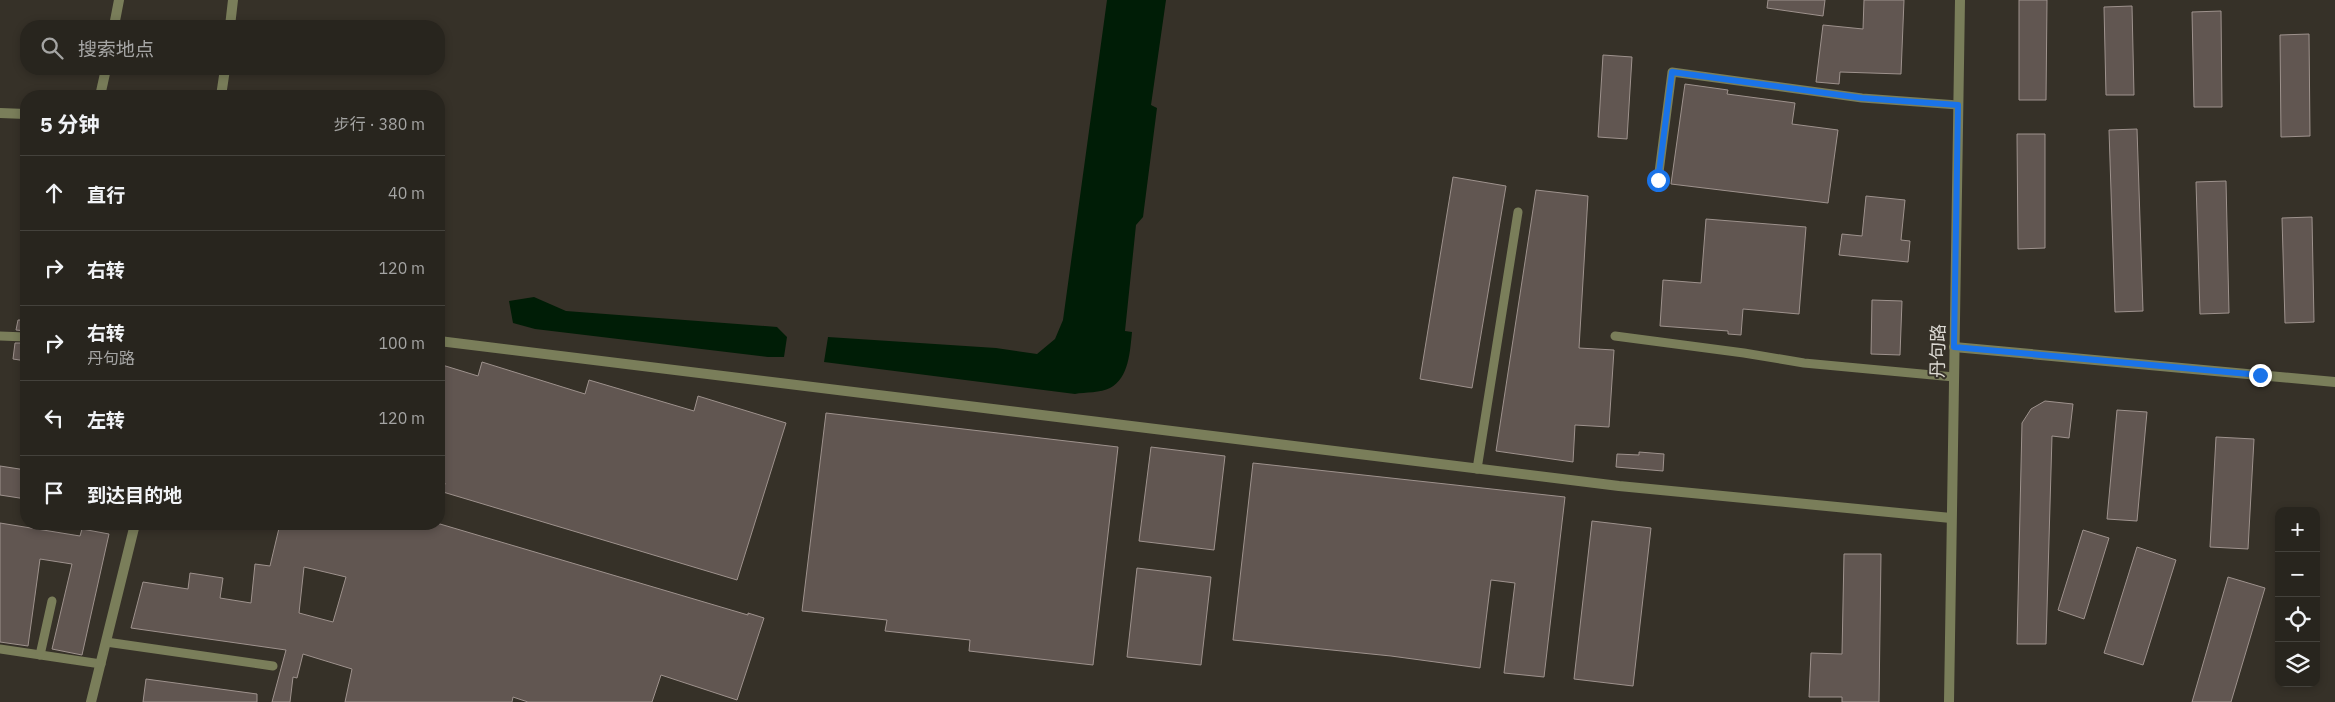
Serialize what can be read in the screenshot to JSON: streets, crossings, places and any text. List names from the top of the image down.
{
  "streets": {
    "street": ["丹句路"]
  },
  "page": {
    "search": "搜索地点",
    "heading": ["5 分钟", "步行 · 380 m"],
    "list": [
      ["直行", "40 m"],
      ["右转", "120 m"],
      ["右转", "丹句路", "100 m"],
      ["左转", "120 m"],
      "到达目的地"
    ],
    "map_buttons": ["+", "−"]
  }
}
